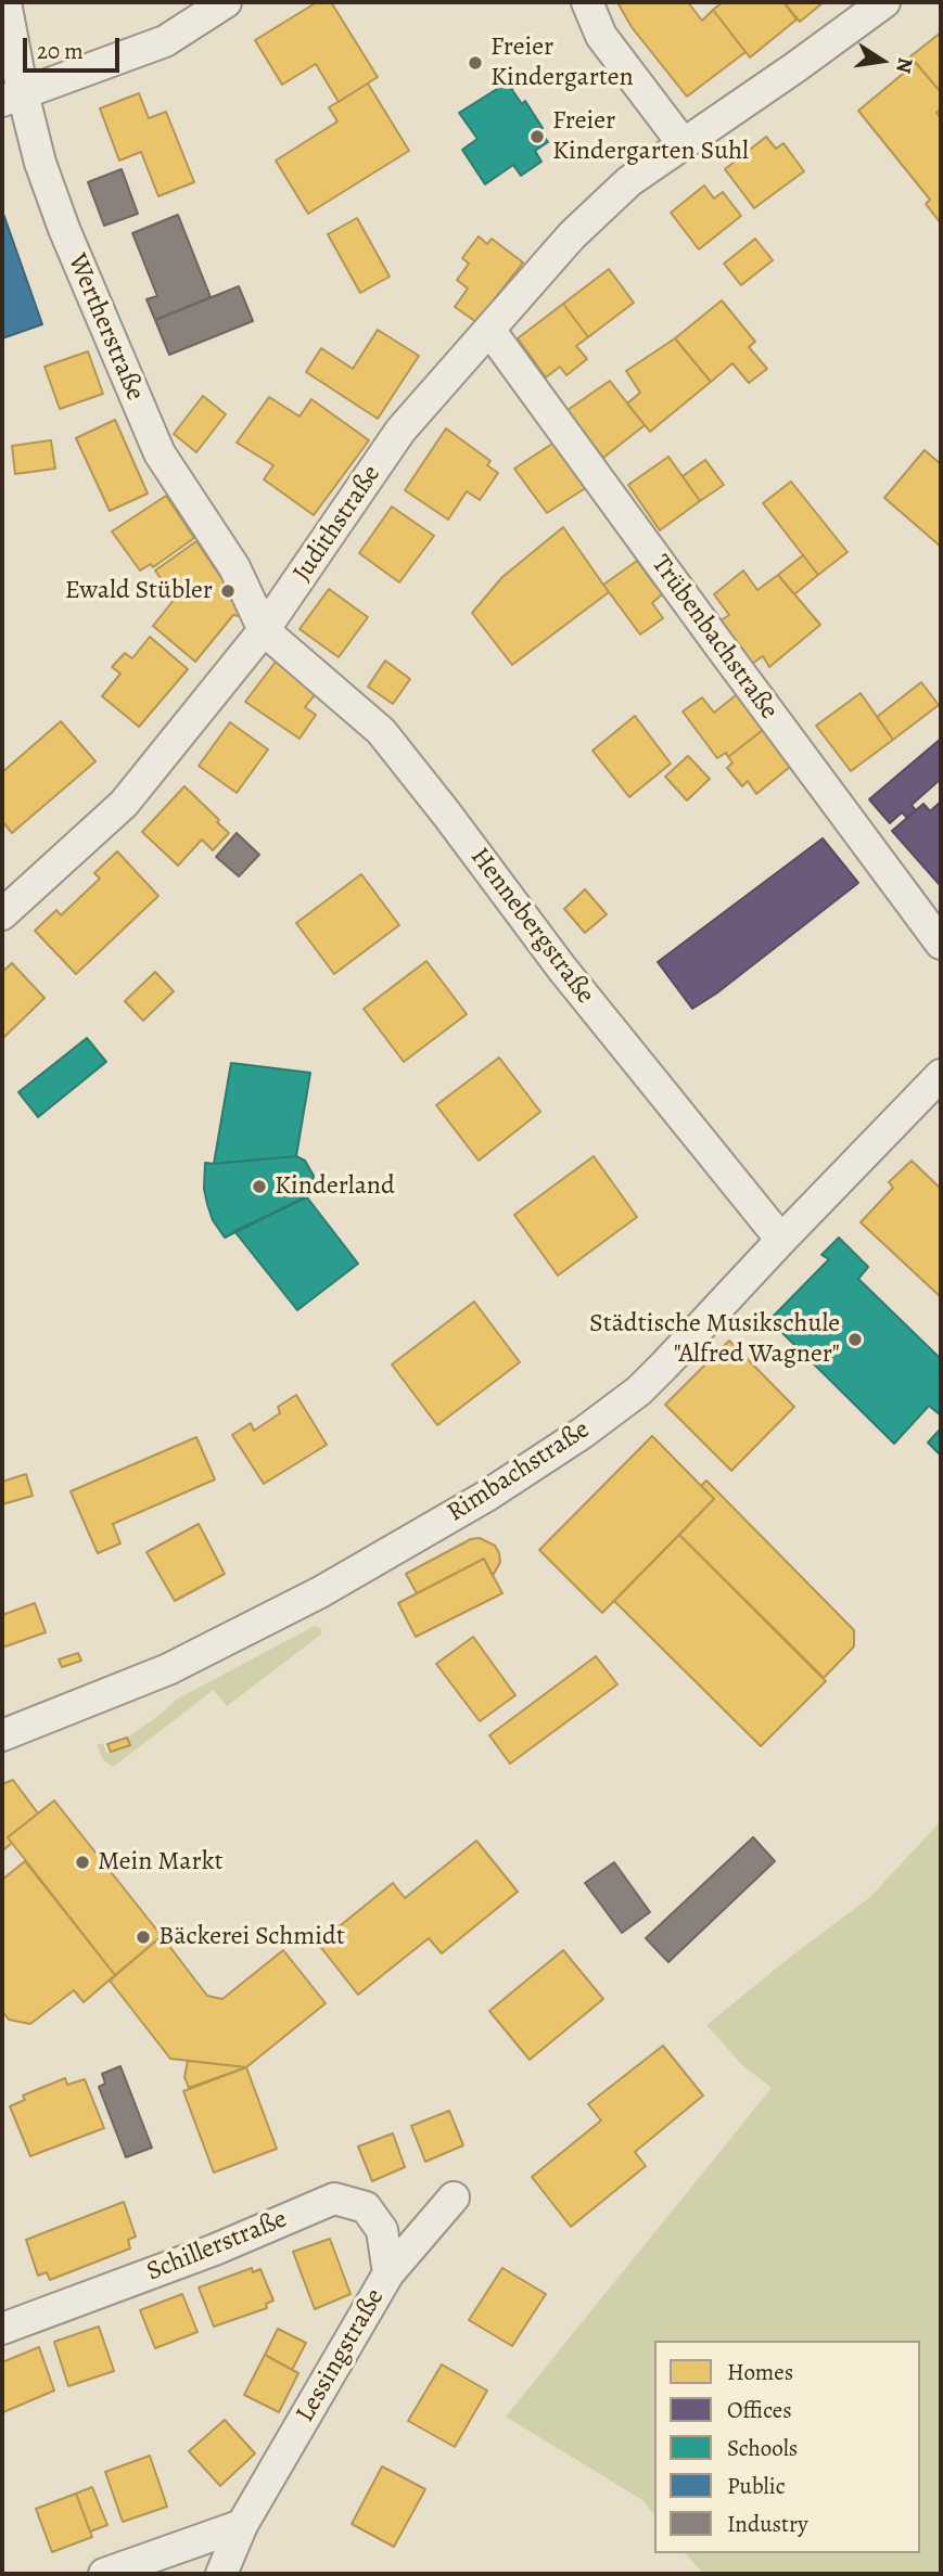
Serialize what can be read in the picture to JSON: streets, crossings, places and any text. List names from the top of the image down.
{
  "streets": {
    "street": [
      "Wertherstraße",
      "Judithstraße",
      "Trübenbachstraße",
      "Hennebergstraße",
      "Rimbachstraße",
      "Schillerstraße",
      "Lessingstraße"
    ]
  },
  "crossings": [
    ["Wertherstraße", "Judithstraße"],
    ["Wertherstraße", "Hennebergstraße"],
    ["Judithstraße", "Trübenbachstraße"],
    ["Judithstraße", "Hennebergstraße"],
    ["Hennebergstraße", "Rimbachstraße"],
    ["Schillerstraße", "Lessingstraße"]
  ],
  "places": [
    "Freier Kindergarten",
    "Freier Kindergarten Suhl",
    "Ewald Stübler",
    "Kinderland",
    "Städtische Musikschule \"Alfred Wagner\"",
    "Mein Markt",
    "Bäckerei Schmidt"
  ],
  "legend": [
    "Homes",
    "Offices",
    "Schools",
    "Public",
    "Industry"
  ],
  "scale_bar": "20 m",
  "north": "right"
}
